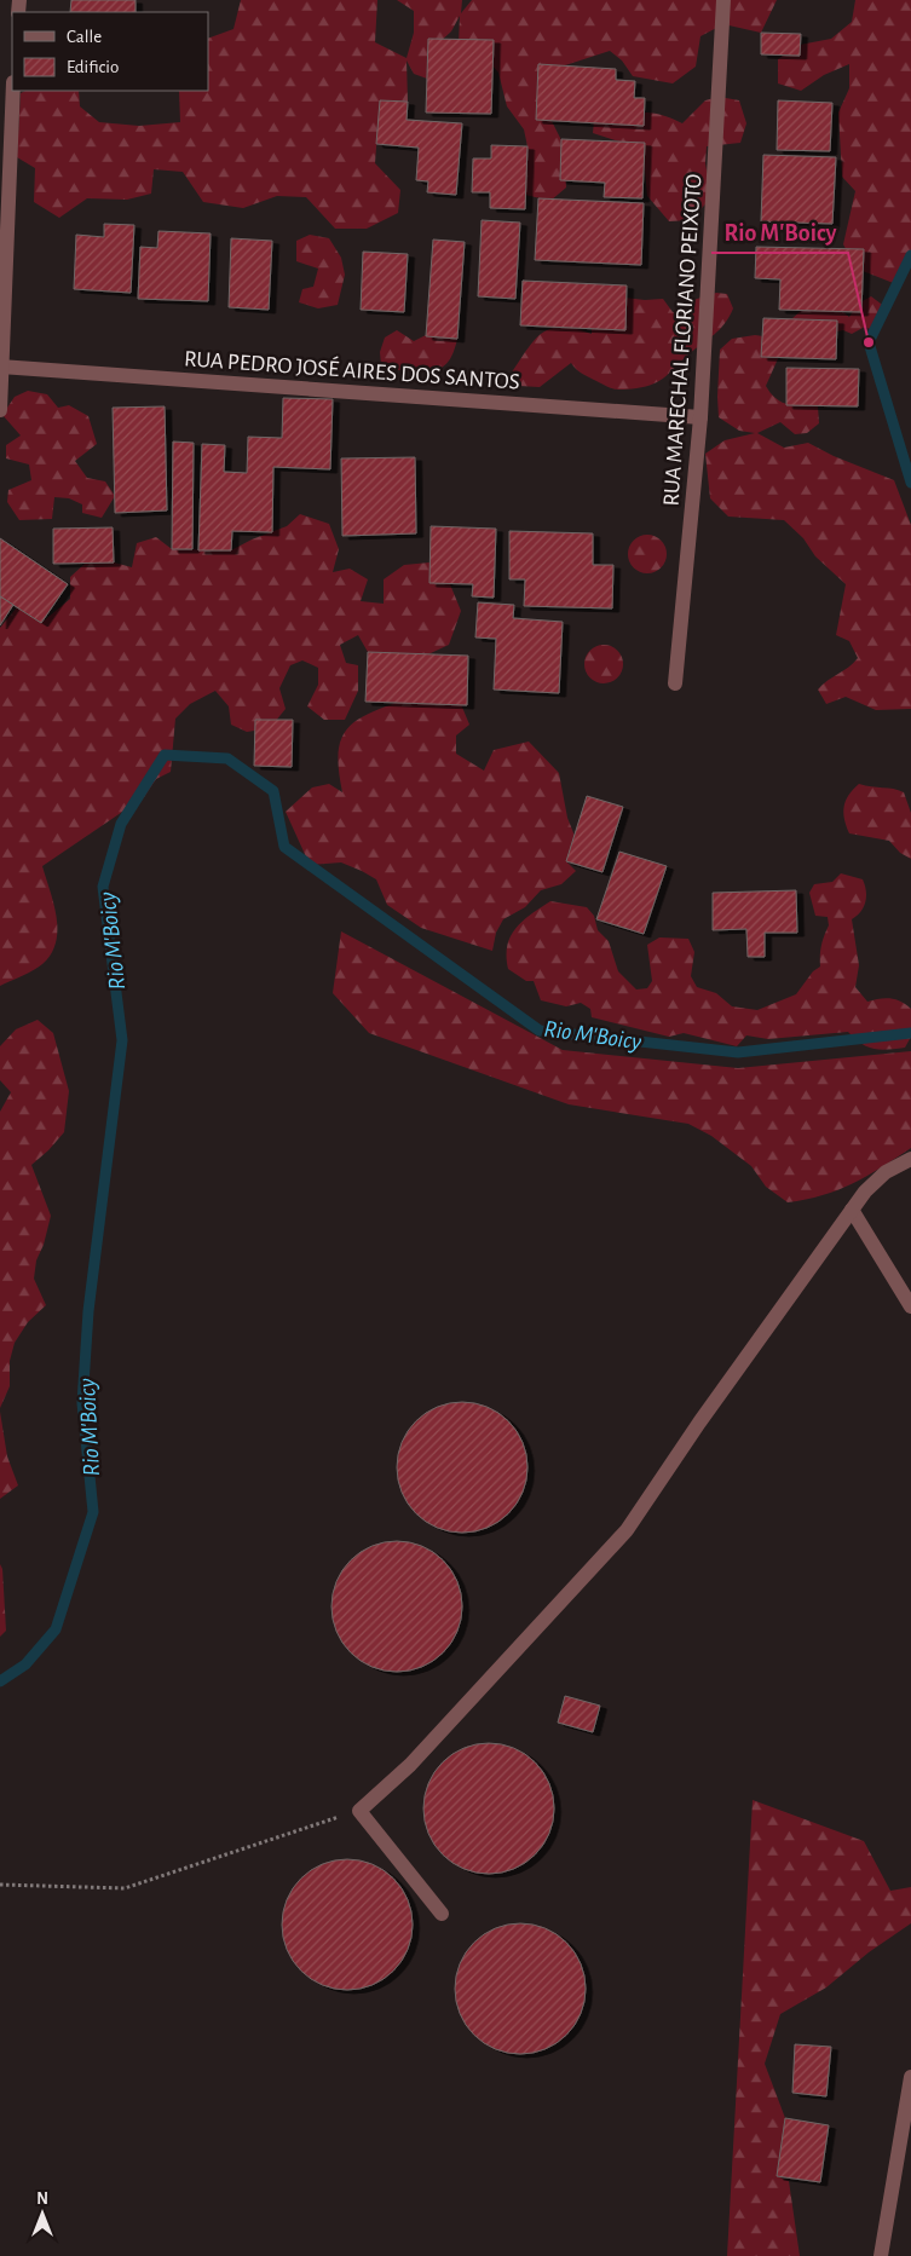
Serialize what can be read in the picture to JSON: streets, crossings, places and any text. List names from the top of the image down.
{
  "streets": {
    "street": ["RUA MARECHAL FLORIANO PEIXOTO", "RUA PEDRO JOSÉ AIRES DOS SANTOS"]
  },
  "crossings": [
    ["RUA MARECHAL FLORIANO PEIXOTO", "RUA PEDRO JOSÉ AIRES DOS SANTOS"]
  ],
  "water": ["Rio M'Boicy"],
  "places": ["Rio M'Boicy"],
  "legend": ["Calle", "Edificio"],
  "north": "top"
}
